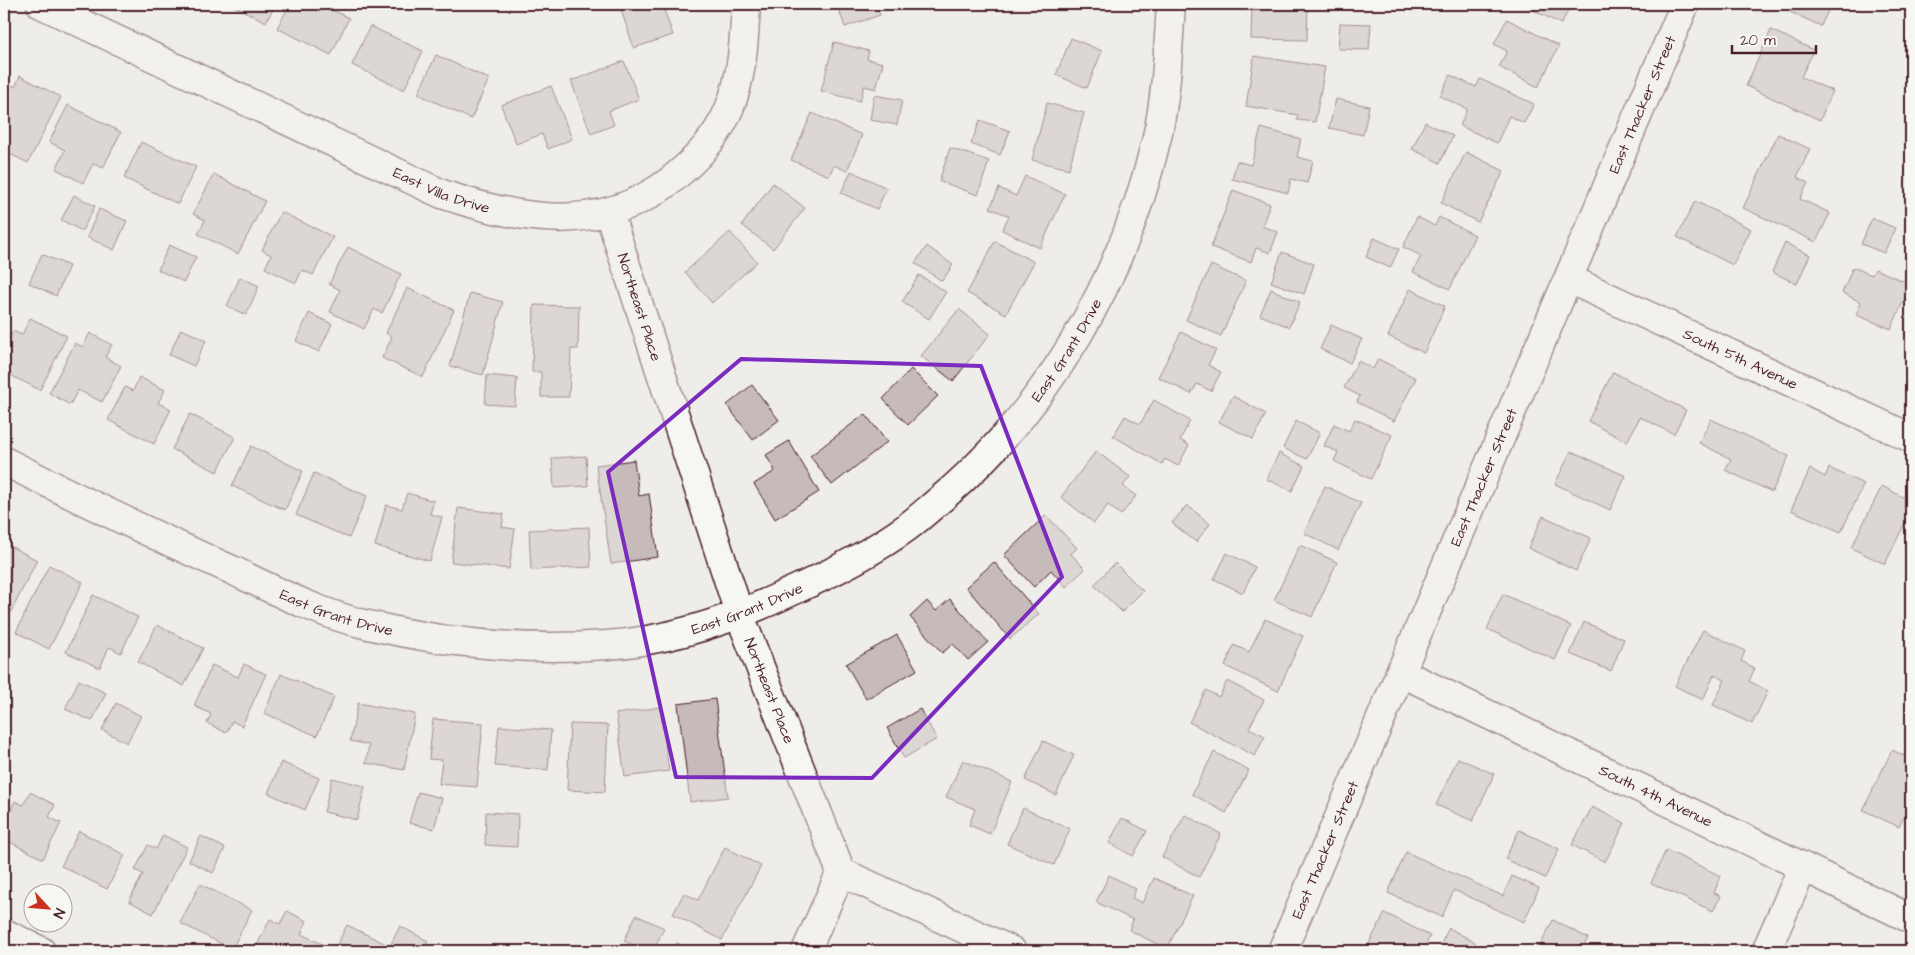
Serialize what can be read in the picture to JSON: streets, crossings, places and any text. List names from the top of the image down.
{
  "streets": {
    "street": [
      "East Thacker Street",
      "East Villa Drive",
      "Northeast Place",
      "East Grant Drive",
      "South 5th Avenue",
      "South 4th Avenue"
    ]
  },
  "crossings": [
    ["East Thacker Street", "South 5th Avenue"],
    ["East Thacker Street", "South 4th Avenue"],
    ["East Villa Drive", "Northeast Place"],
    ["Northeast Place", "East Grant Drive"]
  ],
  "scale_bar": "20 m",
  "north": "bottom right"
}
